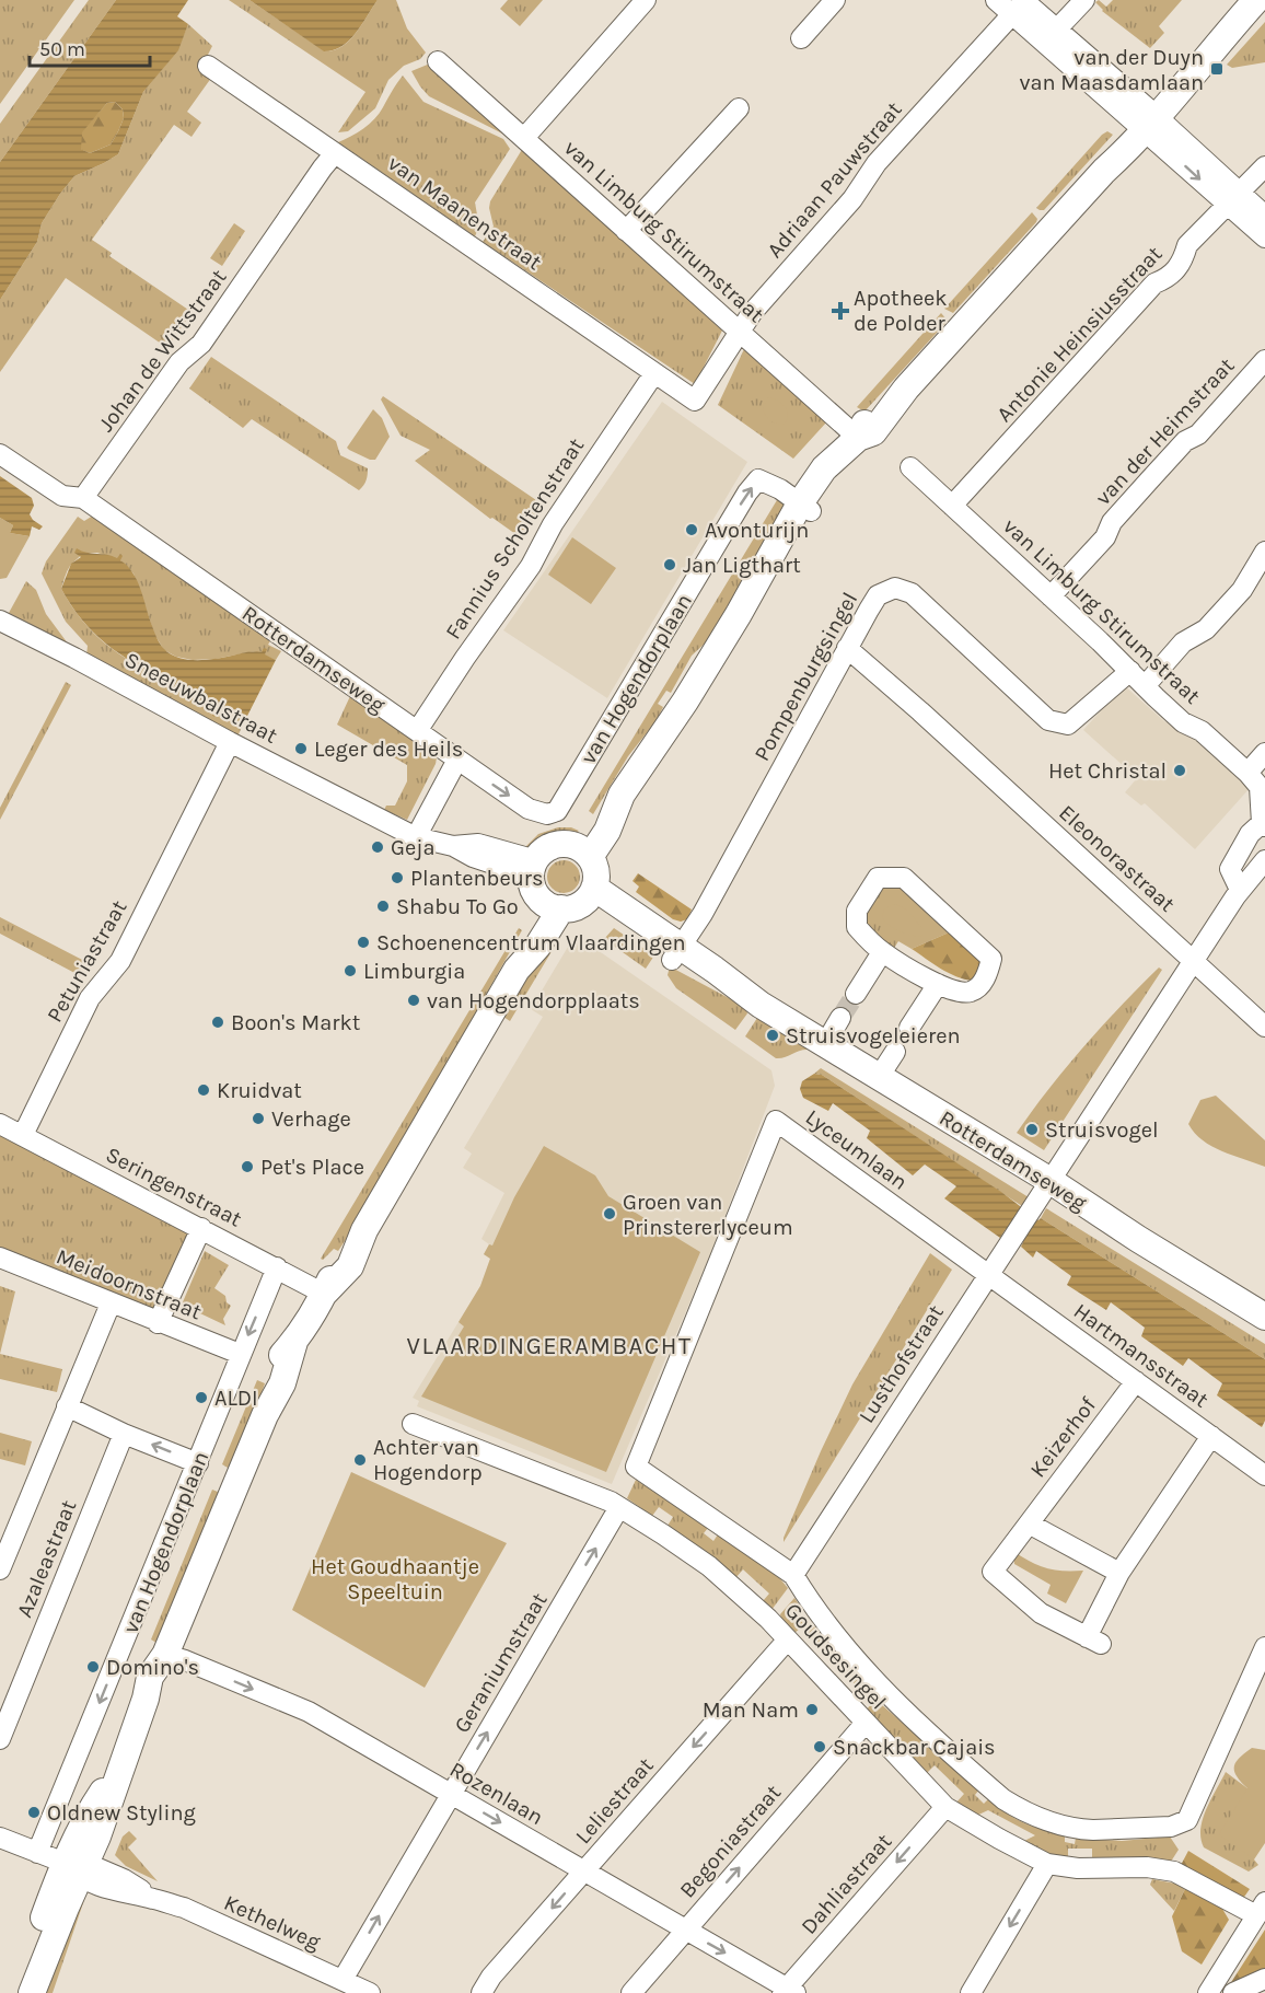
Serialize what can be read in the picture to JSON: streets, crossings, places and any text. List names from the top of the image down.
{
  "streets": {
    "street": [
      "Adriaan Pauwstraat",
      "van Maanenstraat",
      "van Limburg Stirumstraat",
      "Antonie Heinsiusstraat",
      "Johan de Wittstraat",
      "van der Heimstraat",
      "Fannius Scholtenstraat",
      "Rotterdamseweg",
      "Pompenburgsingel",
      "van Hogendorplaan",
      "Sneeuwbalstraat",
      "Eleonorastraat",
      "Petuniastraat",
      "Lyceumlaan",
      "Seringenstraat",
      "Meidoornstraat",
      "Hartmansstraat",
      "Lusthofstraat",
      "Keizerhof",
      "Azaleastraat",
      "Goudsesingel",
      "Geraniumstraat",
      "Rozenlaan",
      "Leliestraat",
      "Begoniastraat",
      "Dahliastraat",
      "Kethelweg"
    ]
  },
  "crossings": [
    ["Adriaan Pauwstraat", "van Maanenstraat"],
    ["Adriaan Pauwstraat", "van Limburg Stirumstraat"],
    ["van Maanenstraat", "Johan de Wittstraat"],
    ["van Maanenstraat", "Fannius Scholtenstraat"],
    ["van Limburg Stirumstraat", "Antonie Heinsiusstraat"],
    ["van Limburg Stirumstraat", "van der Heimstraat"],
    ["van Limburg Stirumstraat", "Pompenburgsingel"],
    ["Johan de Wittstraat", "Rotterdamseweg"],
    ["Fannius Scholtenstraat", "Rotterdamseweg"],
    ["Rotterdamseweg", "Pompenburgsingel"],
    ["Rotterdamseweg", "van Hogendorplaan"],
    ["Rotterdamseweg", "Sneeuwbalstraat"],
    ["Rotterdamseweg", "Lusthofstraat"],
    ["Pompenburgsingel", "Eleonorastraat"],
    ["van Hogendorplaan", "Sneeuwbalstraat"],
    ["van Hogendorplaan", "Seringenstraat"],
    ["van Hogendorplaan", "Meidoornstraat"],
    ["van Hogendorplaan", "Rozenlaan"],
    ["van Hogendorplaan", "Kethelweg"],
    ["Sneeuwbalstraat", "Petuniastraat"],
    ["Eleonorastraat", "Lusthofstraat"],
    ["Petuniastraat", "Seringenstraat"],
    ["Lyceumlaan", "Hartmansstraat"],
    ["Lyceumlaan", "Lusthofstraat"],
    ["Lyceumlaan", "Goudsesingel"],
    ["Hartmansstraat", "Lusthofstraat"],
    ["Hartmansstraat", "Keizerhof"],
    ["Lusthofstraat", "Goudsesingel"],
    ["Goudsesingel", "Geraniumstraat"],
    ["Goudsesingel", "Leliestraat"],
    ["Goudsesingel", "Begoniastraat"],
    ["Goudsesingel", "Dahliastraat"],
    ["Geraniumstraat", "Rozenlaan"],
    ["Geraniumstraat", "Kethelweg"],
    ["Rozenlaan", "Leliestraat"],
    ["Rozenlaan", "Begoniastraat"],
    ["Rozenlaan", "Dahliastraat"]
  ],
  "one_way": [
    "Geraniumstraat",
    "Rozenlaan",
    "Leliestraat",
    "Begoniastraat"
  ],
  "districts": ["VLAARDINGERAMBACHT"],
  "parks": ["Het Goudhaantje Speeltuin"],
  "places": {
    "transit": ["van der Duyn van Maasdamlaan"],
    "health": ["Apotheek de Polder"],
    "other": [
      "Avonturijn",
      "Jan Ligthart",
      "Leger des Heils",
      "Het Christal",
      "Geja",
      "Plantenbeurs",
      "Shabu To Go",
      "Schoenencentrum Vlaardingen",
      "Limburgia",
      "van Hogendorpplaats",
      "Boon's Markt",
      "Struisvogeleieren",
      "Kruidvat",
      "Verhage",
      "Struisvogel",
      "Pet's Place",
      "Groen van Prinstererlyceum",
      "ALDI",
      "Achter van Hogendorp",
      "Domino's",
      "Man Nam",
      "Snackbar Cajais",
      "Oldnew Styling"
    ]
  },
  "scale_bar": "50 m"
}
